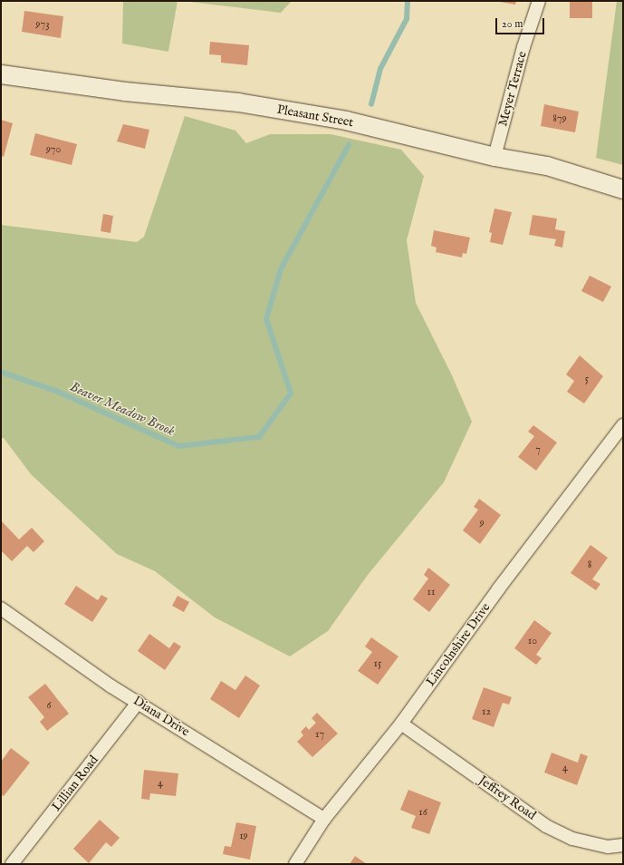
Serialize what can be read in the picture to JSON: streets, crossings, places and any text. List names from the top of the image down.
{
  "streets": {
    "main road": ["Pleasant Street"],
    "street": [
      "Meyer Terrace",
      "Lincolnshire Drive",
      "Diana Drive",
      "Lillian Road",
      "Jeffrey Road"
    ]
  },
  "crossings": [
    ["Meyer Terrace", "Pleasant Street"],
    ["Lincolnshire Drive", "Diana Drive"],
    ["Lincolnshire Drive", "Jeffrey Road"],
    ["Diana Drive", "Lillian Road"]
  ],
  "water": ["Beaver Meadow Brook"],
  "house_numbers": [
    "973",
    "879",
    "970",
    "5",
    "7",
    "9",
    "8",
    "11",
    "10",
    "15",
    "6",
    "12",
    "17",
    "4",
    "4",
    "16",
    "19"
  ],
  "scale_bar": "20 m"
}
